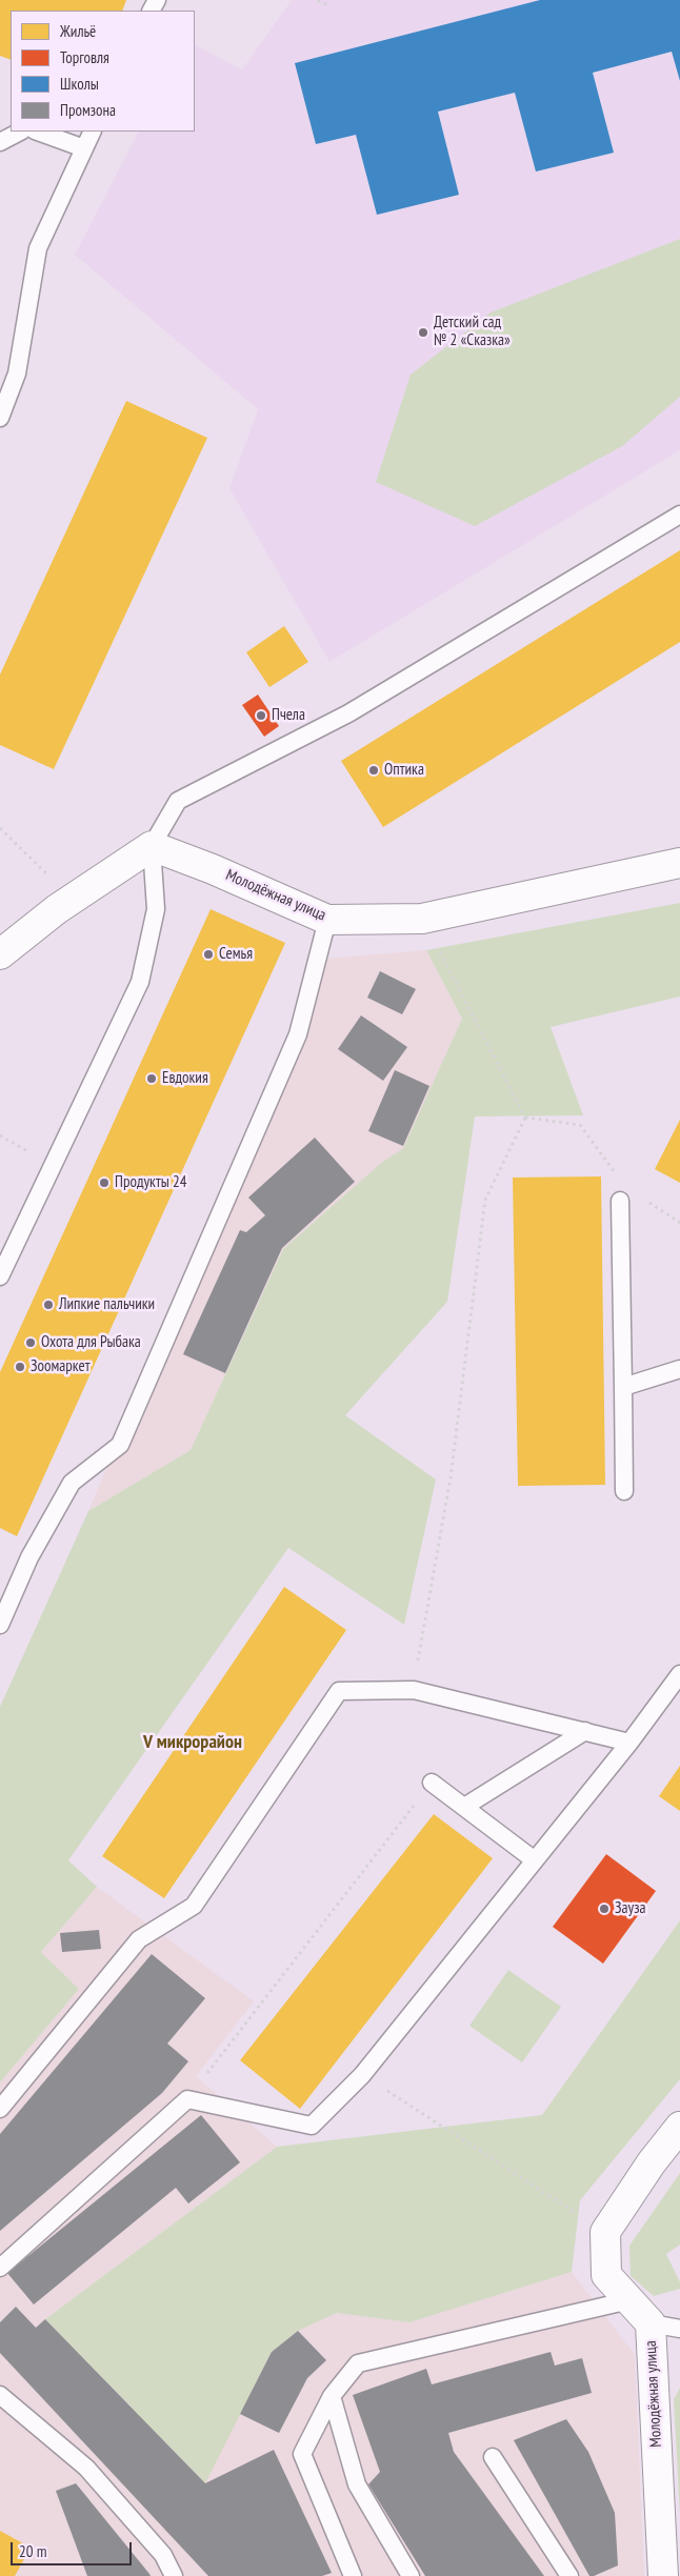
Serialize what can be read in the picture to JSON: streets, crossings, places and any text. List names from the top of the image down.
{
  "streets": {
    "street": ["Молодёжная улица"]
  },
  "districts": ["V микрорайон"],
  "places": [
    "Детский сад № 2 «Сказка»",
    "Пчела",
    "Оптика",
    "Семья",
    "Евдокия",
    "Продукты 24",
    "Липкие пальчики",
    "Охота для Рыбака",
    "Зоомаркет",
    "Зауза"
  ],
  "legend": [
    "Жильё",
    "Торговля",
    "Школы",
    "Промзона"
  ],
  "scale_bar": "20 m"
}
